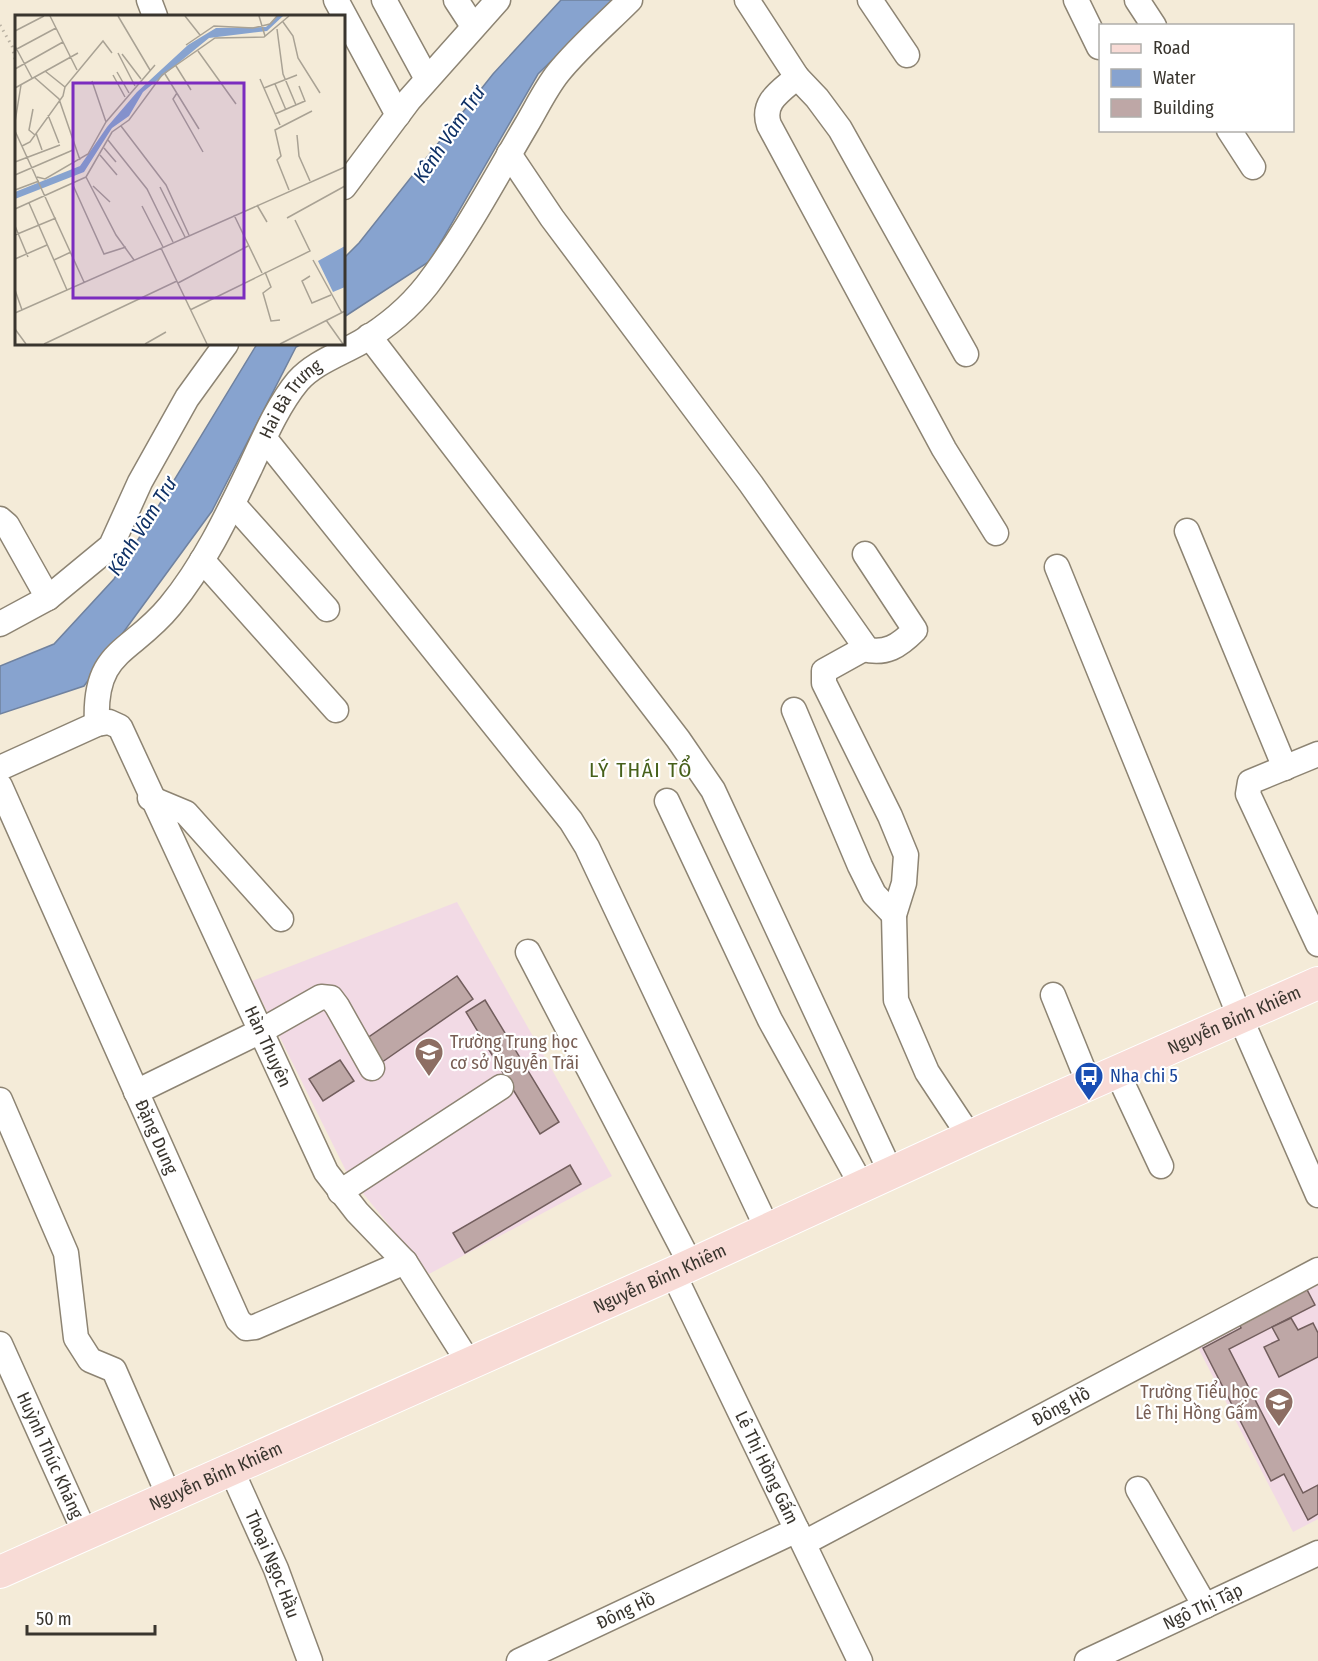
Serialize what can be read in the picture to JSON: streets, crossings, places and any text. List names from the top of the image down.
{
  "streets": {
    "main road": ["Nguyễn Bỉnh Khiêm"],
    "street": [
      "Hai Bà Trưng",
      "Hàn Thuyên",
      "Đặng Dung",
      "Đông Hồ",
      "Huỳnh Thúc Kháng",
      "Lê Thị Hồng Gấm",
      "Thoại Ngọc Hầu",
      "Ngô Thị Tập"
    ]
  },
  "crossings": [
    ["Hai Bà Trưng", "Hàn Thuyên"],
    ["Nguyễn Bỉnh Khiêm", "Hàn Thuyên"],
    ["Nguyễn Bỉnh Khiêm", "Huỳnh Thúc Kháng"],
    ["Nguyễn Bỉnh Khiêm", "Lê Thị Hồng Gấm"],
    ["Nguyễn Bỉnh Khiêm", "Thoại Ngọc Hầu"],
    ["Hàn Thuyên", "Đặng Dung"],
    ["Đông Hồ", "Lê Thị Hồng Gấm"]
  ],
  "districts": ["LÝ THÁI TỔ"],
  "water": ["Kênh Vàm Trư"],
  "places": {
    "school or university": ["Trường Trung học cơ sở Nguyễn Trãi", "Trường Tiểu học Lê Thị Hồng Gấm"],
    "bus stop": ["Nha chi 5"]
  },
  "legend": ["Road", "Water", "Building"],
  "scale_bar": "50 m"
}
